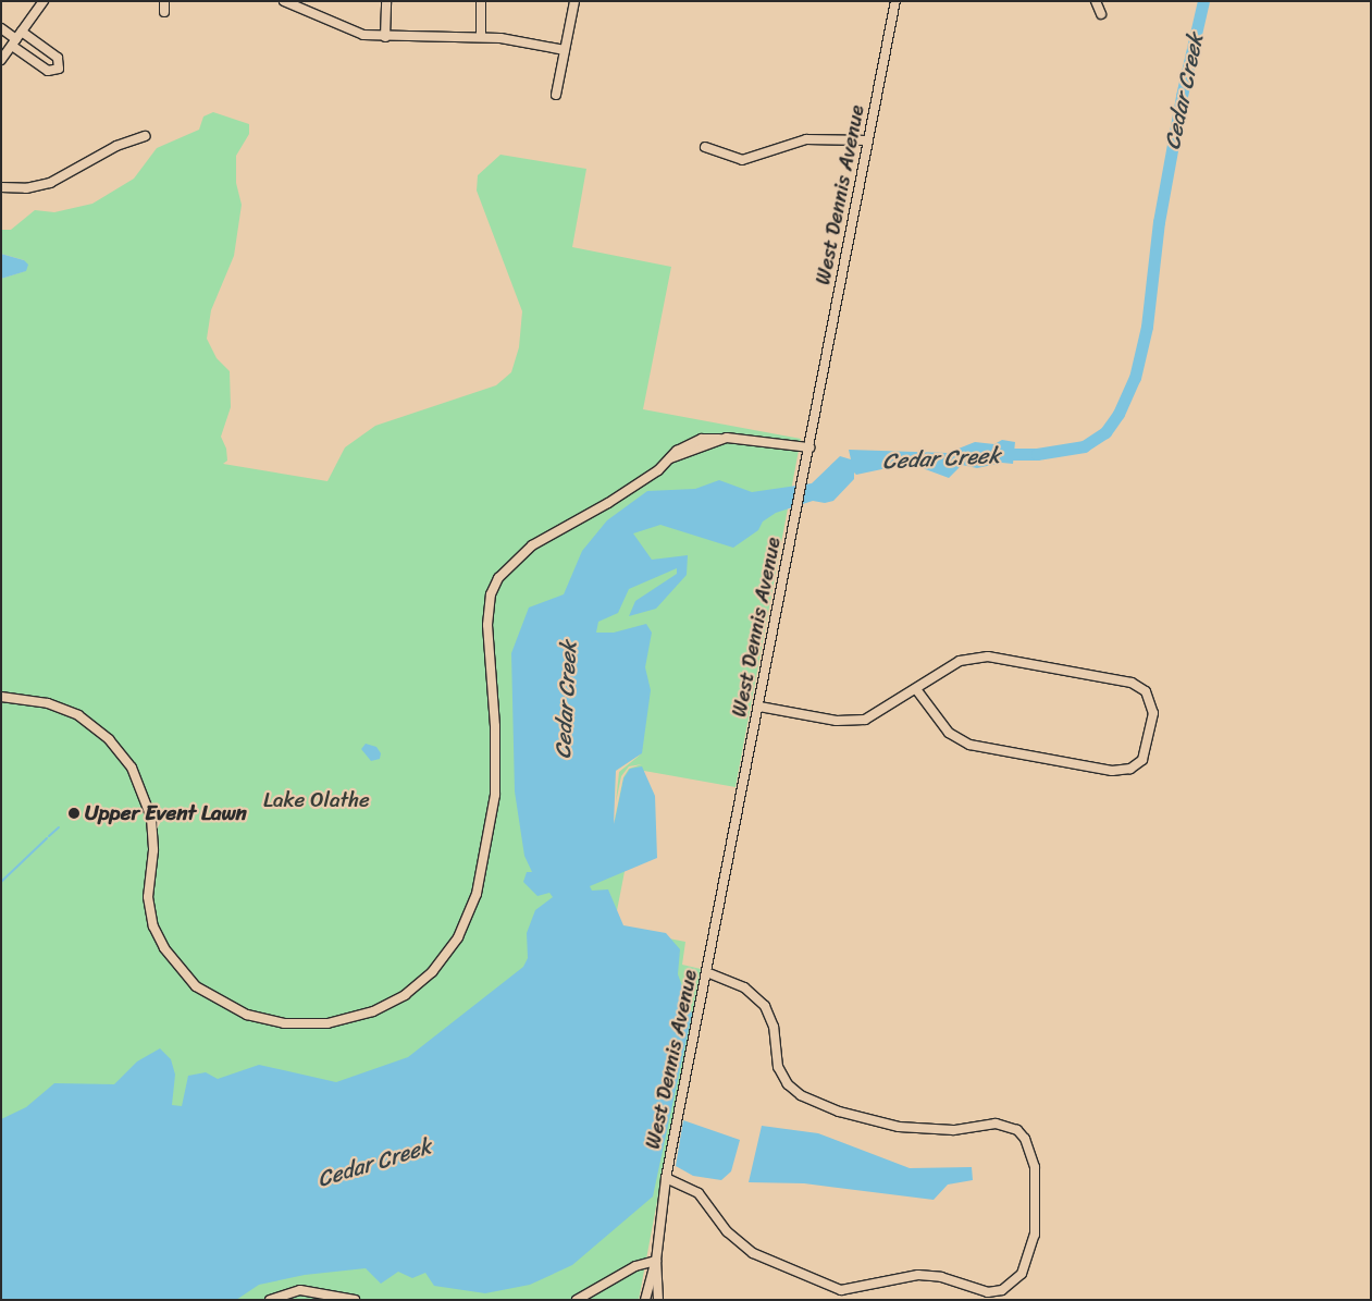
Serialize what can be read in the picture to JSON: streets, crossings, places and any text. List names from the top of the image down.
{
  "streets": {
    "street": ["West Dennis Avenue"]
  },
  "water": ["Cedar Creek"],
  "parks": ["Lake Olathe"],
  "places": ["Upper Event Lawn"]
}
